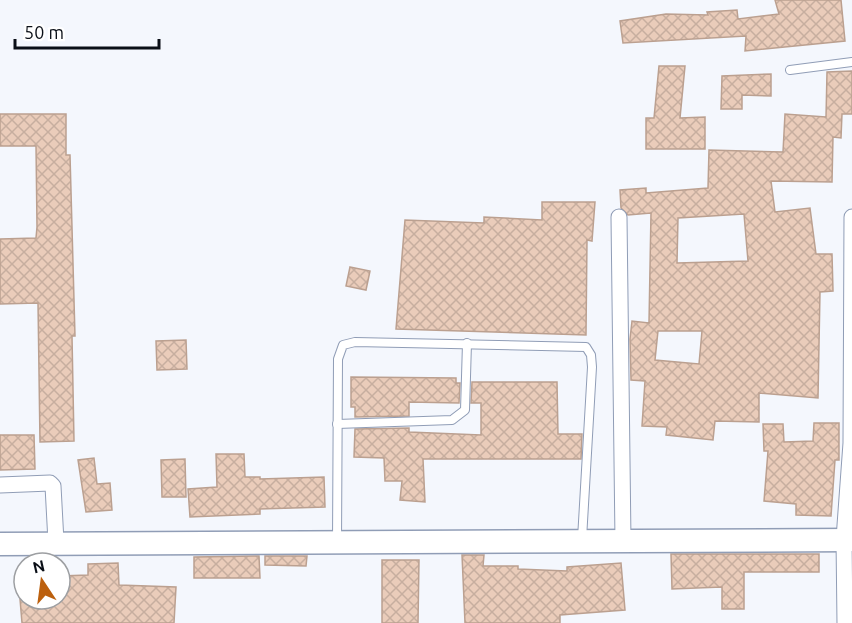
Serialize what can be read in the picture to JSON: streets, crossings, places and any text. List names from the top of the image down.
{
  "scale_bar": "50 m",
  "north": "top"
}
